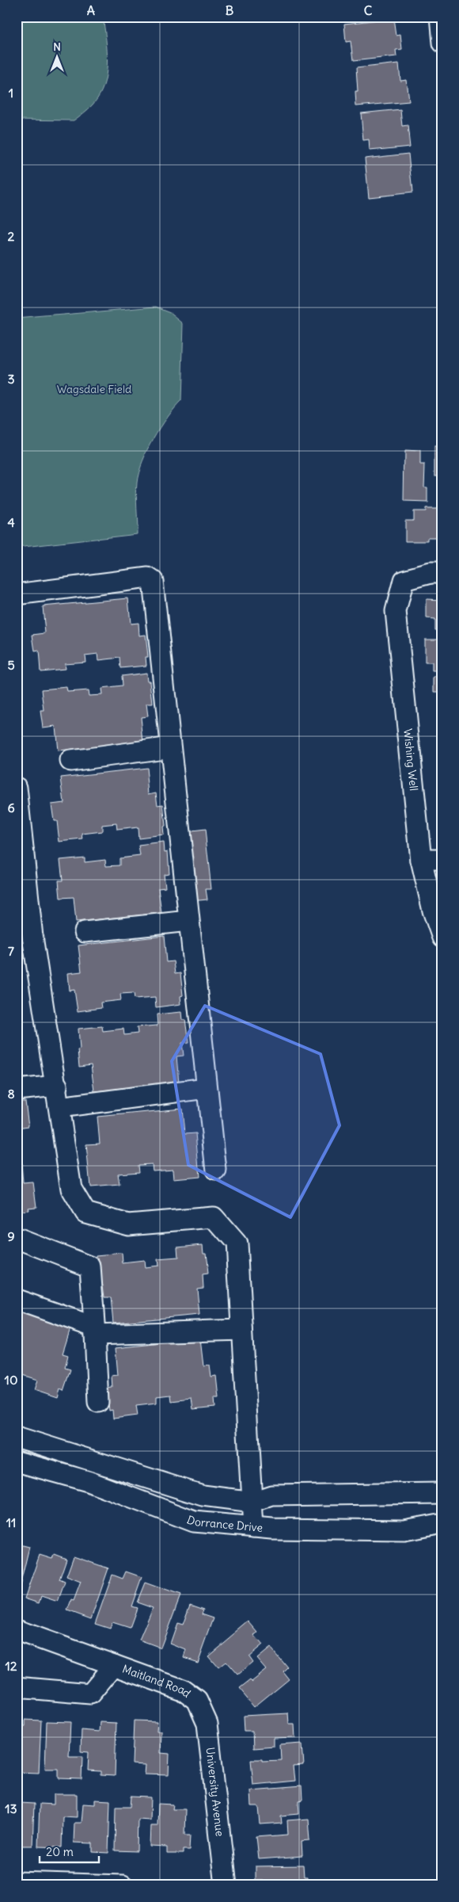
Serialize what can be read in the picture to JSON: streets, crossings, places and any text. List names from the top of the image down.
{
  "streets": {
    "street": [
      "Wishing Well",
      "Dorrance Drive",
      "Maitland Road",
      "University Avenue"
    ]
  },
  "crossings": [
    ["Maitland Road", "University Avenue"]
  ],
  "parks": ["Wagsdale Field"],
  "scale_bar": "20 m",
  "north": "top",
  "grid": {
    "columns": ["A", "B", "C"],
    "rows": [
      "1",
      "2",
      "3",
      "4",
      "5",
      "6",
      "7",
      "8",
      "9",
      "10",
      "11",
      "12",
      "13"
    ]
  }
}
